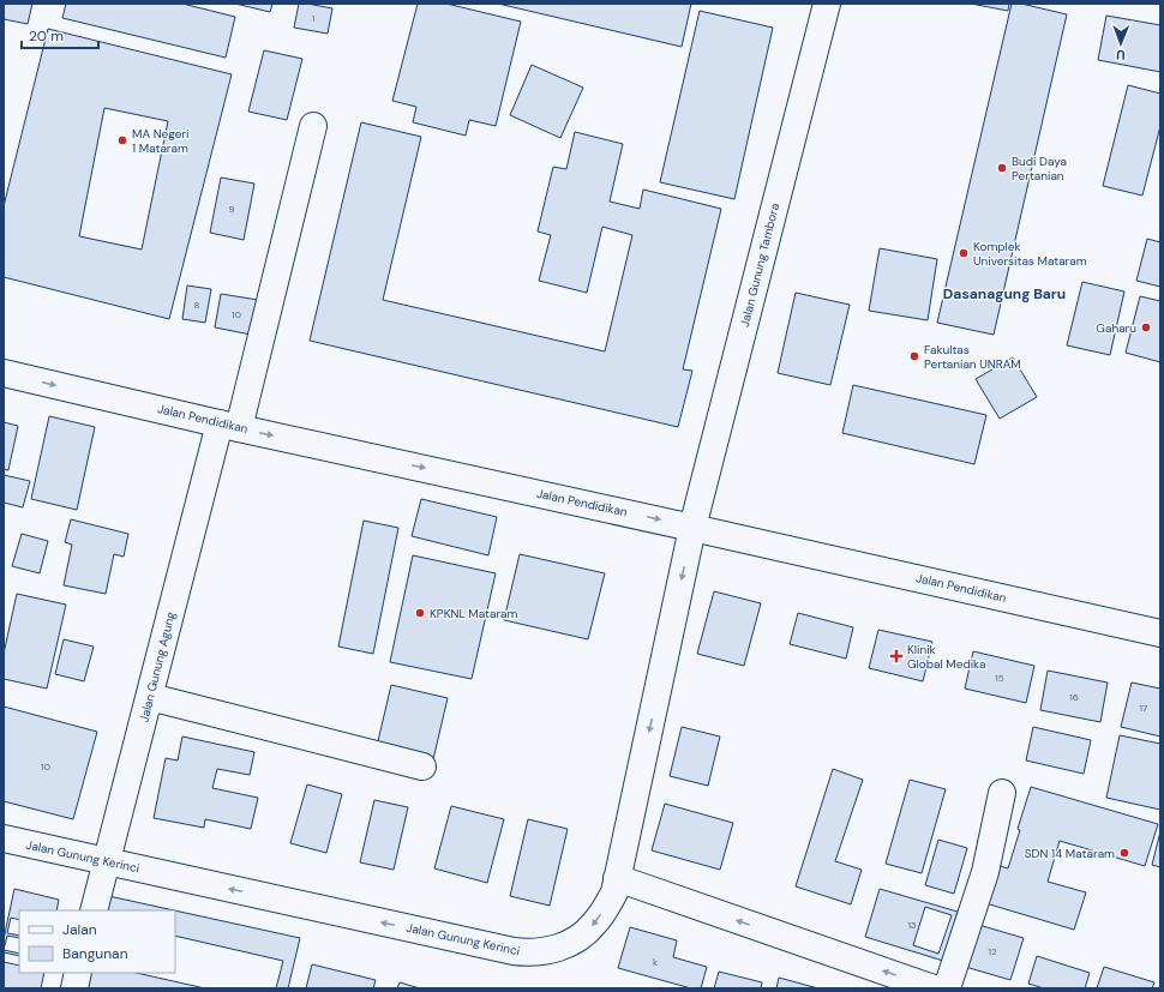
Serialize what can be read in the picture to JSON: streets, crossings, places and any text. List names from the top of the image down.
{
  "streets": {
    "street": [
      "Jalan Gunung Tambora",
      "Jalan Pendidikan",
      "Jalan Gunung Agung",
      "Jalan Gunung Kerinci"
    ]
  },
  "crossings": [
    ["Jalan Gunung Tambora", "Jalan Pendidikan"],
    ["Jalan Gunung Tambora", "Jalan Gunung Kerinci"],
    ["Jalan Pendidikan", "Jalan Gunung Agung"],
    ["Jalan Gunung Agung", "Jalan Gunung Kerinci"]
  ],
  "one_way": ["Jalan Gunung Tambora", "Jalan Pendidikan"],
  "districts": ["Dasanagung Baru"],
  "places": {
    "other": [
      "MA Negeri 1 Mataram",
      "Budi Daya Pertanian",
      "Komplek Universitas Mataram",
      "Gaharu",
      "Fakultas Pertanian UNRAM",
      "KPKNL Mataram",
      "SDN 14 Mataram"
    ],
    "health": ["Klinik Global Medika"]
  },
  "house_numbers": [
    "1",
    "9",
    "8",
    "10",
    "15",
    "16",
    "17",
    "10",
    "13",
    "12",
    "k"
  ],
  "legend": ["Jalan", "Bangunan"],
  "scale_bar": "20 m",
  "north": "bottom"
}
